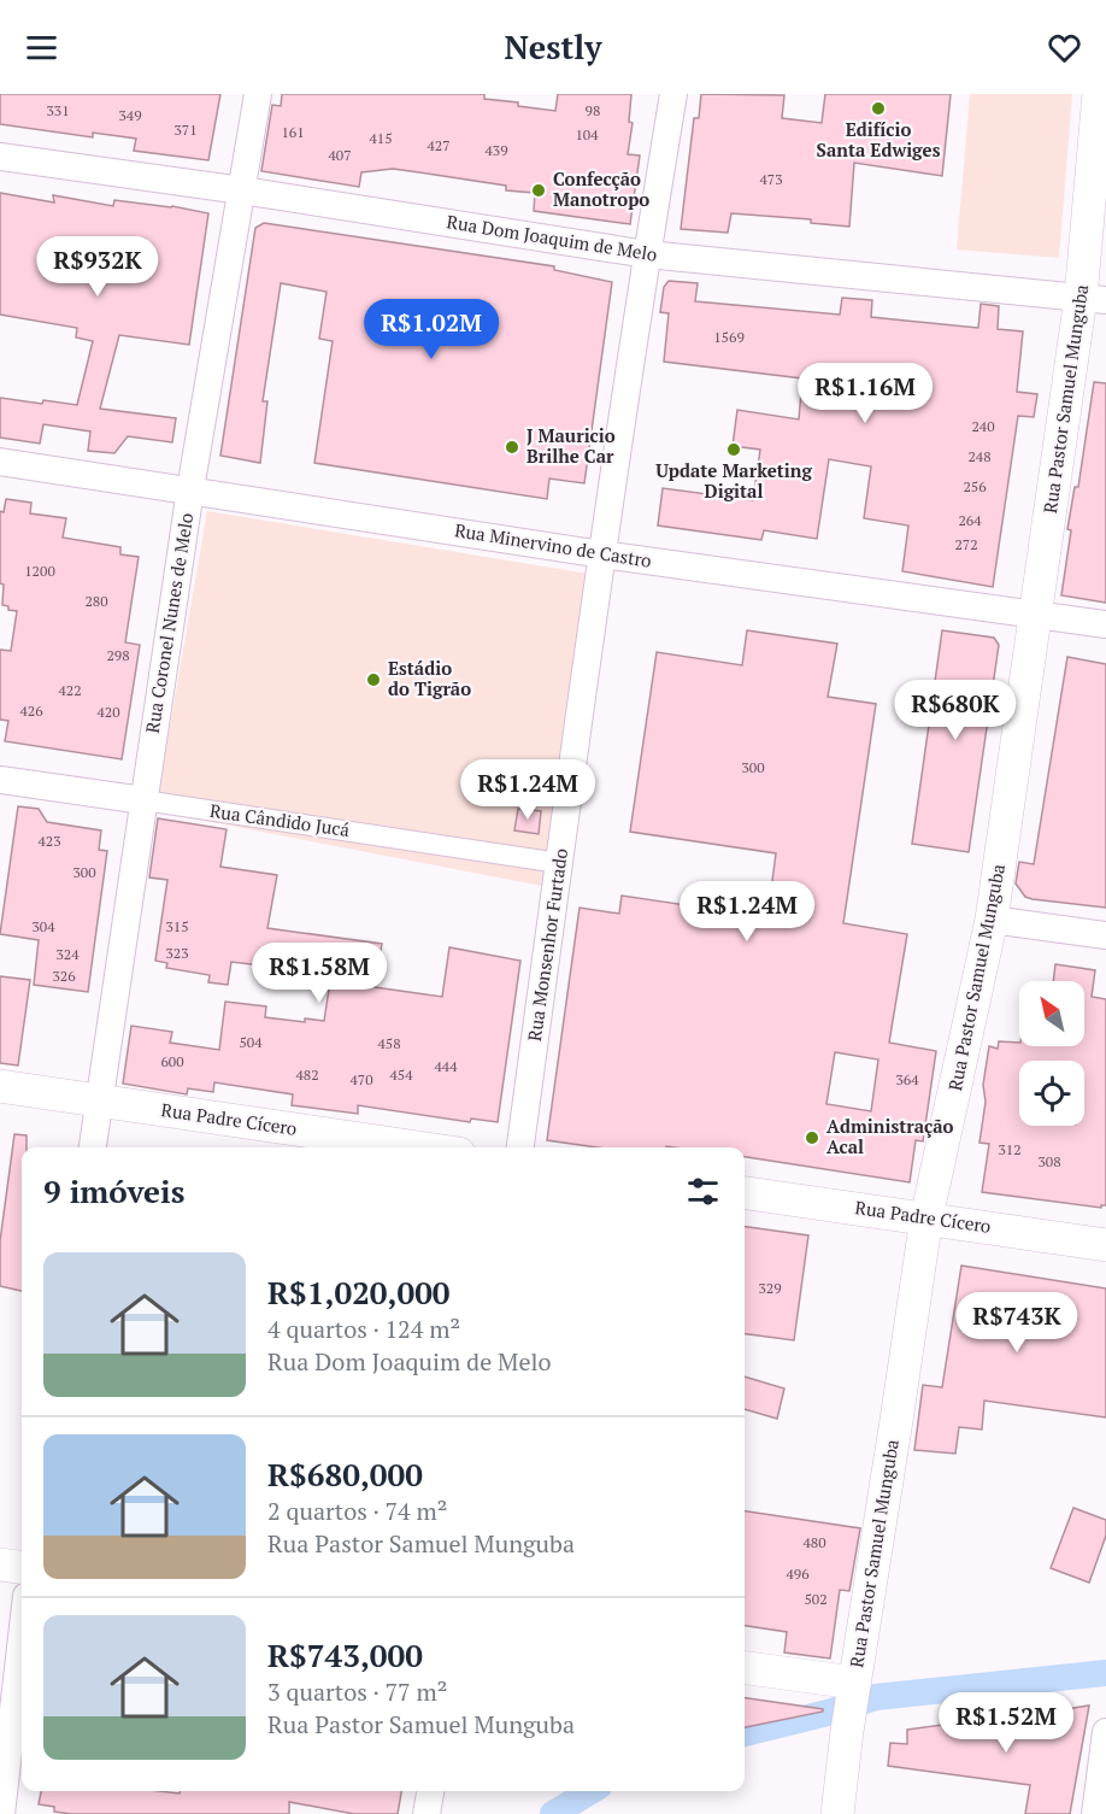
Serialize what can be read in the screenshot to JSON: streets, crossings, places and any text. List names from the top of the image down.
{
  "streets": {
    "street": [
      "Rua Dom Joaquim de Melo",
      "Rua Pastor Samuel Munguba",
      "Rua Minervino de Castro",
      "Rua Coronel Nunes de Melo",
      "Rua Cândido Jucá",
      "Rua Monsenhor Furtado",
      "Rua Padre Cícero"
    ]
  },
  "crossings": [
    ["Rua Dom Joaquim de Melo", "Rua Pastor Samuel Munguba"],
    ["Rua Dom Joaquim de Melo", "Rua Coronel Nunes de Melo"],
    ["Rua Dom Joaquim de Melo", "Rua Monsenhor Furtado"],
    ["Rua Pastor Samuel Munguba", "Rua Minervino de Castro"],
    ["Rua Pastor Samuel Munguba", "Rua Padre Cícero"],
    ["Rua Minervino de Castro", "Rua Coronel Nunes de Melo"],
    ["Rua Minervino de Castro", "Rua Monsenhor Furtado"],
    ["Rua Coronel Nunes de Melo", "Rua Cândido Jucá"],
    ["Rua Coronel Nunes de Melo", "Rua Padre Cícero"],
    ["Rua Cândido Jucá", "Rua Monsenhor Furtado"]
  ],
  "places": [
    "Edifício Santa Edwiges",
    "Confecção Manotropo",
    "J Mauricio Brilhe Car",
    "Update Marketing Digital",
    "Estádio do Tigrão",
    "Administração Acal"
  ],
  "house_numbers": [
    "331",
    "98",
    "349",
    "371",
    "161",
    "104",
    "415",
    "427",
    "439",
    "407",
    "473",
    "1569",
    "240",
    "248",
    "256",
    "264",
    "272",
    "1200",
    "280",
    "298",
    "422",
    "426",
    "420",
    "300",
    "423",
    "300",
    "304",
    "315",
    "323",
    "324",
    "326",
    "504",
    "458",
    "600",
    "444",
    "482",
    "454",
    "470",
    "364",
    "312",
    "308",
    "329",
    "480",
    "496",
    "502"
  ],
  "north": "top left",
  "page": {
    "header": "Nestly",
    "price": [
      "R$932K",
      "R$1.02M",
      "R$1.16M",
      "R$680K",
      "R$1.24M",
      "R$1.24M",
      "R$1.58M",
      "R$743K",
      "R$1.52M"
    ],
    "heading": "9 imóveis",
    "list": [
      {
        "name": "R$1,020,000",
        "note": "4 quartos · 124 m² · Rua Dom Joaquim de Melo"
      },
      {
        "name": "R$680,000",
        "note": "2 quartos · 74 m² · Rua Pastor Samuel Munguba"
      },
      {
        "name": "R$743,000",
        "note": "3 quartos · 77 m² · Rua Pastor Samuel Munguba"
      }
    ]
  }
}
